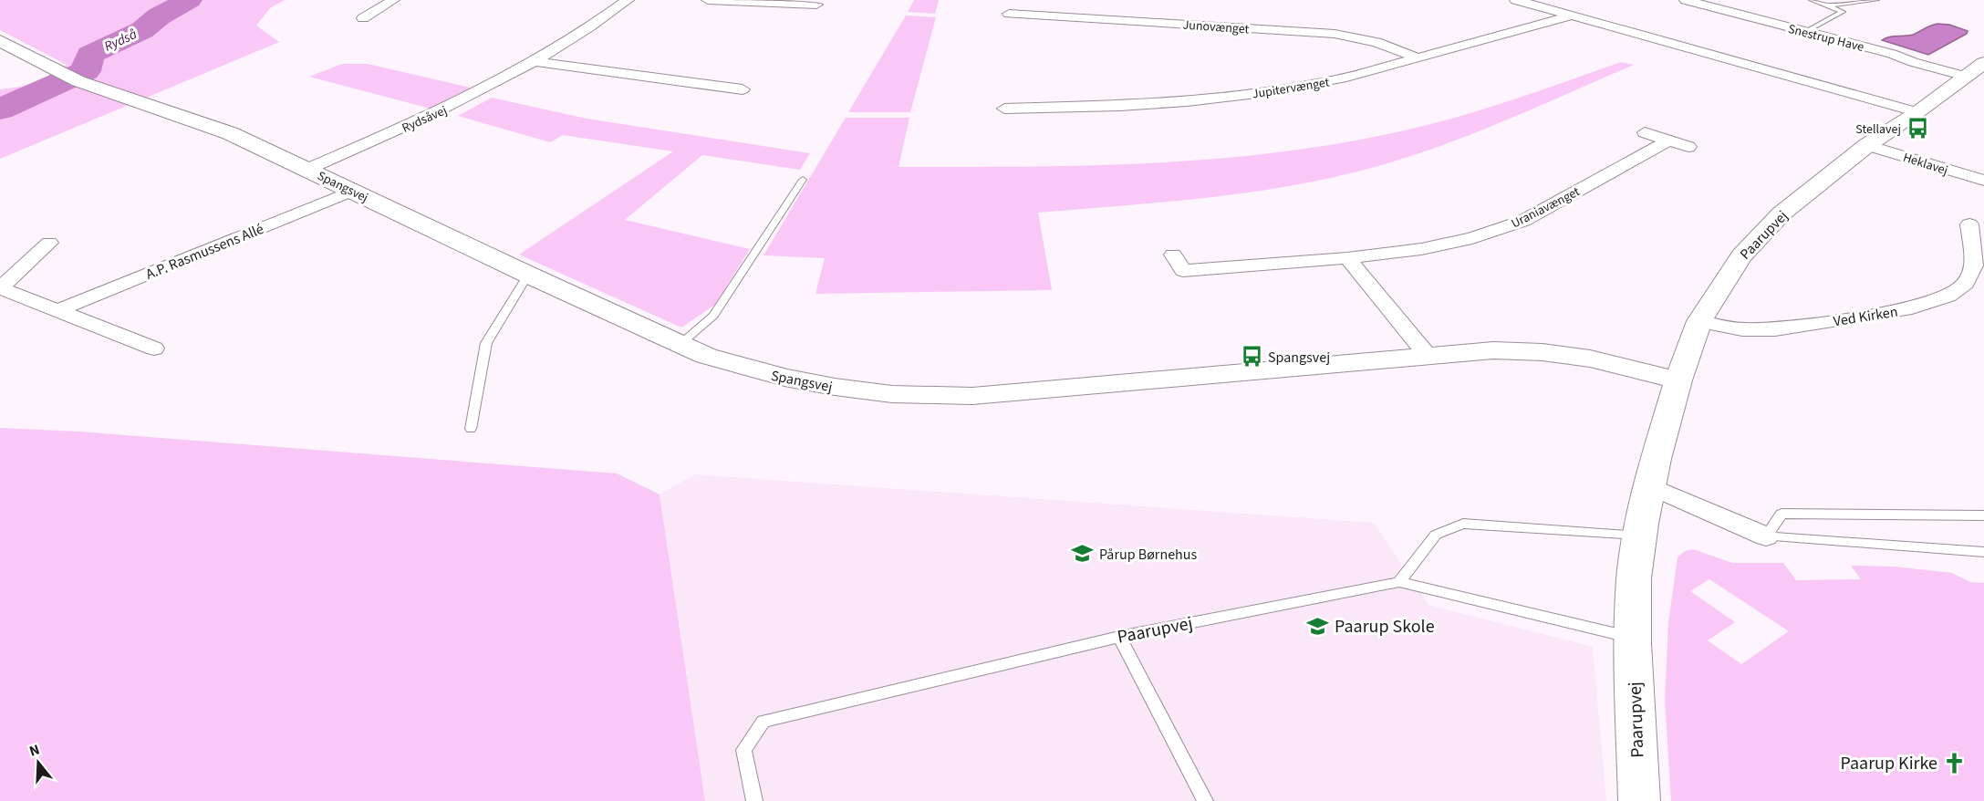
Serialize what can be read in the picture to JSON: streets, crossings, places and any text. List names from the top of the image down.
{
  "streets": {
    "street": [
      "Junovænget",
      "Snestrup Have",
      "Jupitervænget",
      "Rydsåvej",
      "Heklavej",
      "Spangsvej",
      "Uraniavænget",
      "Paarupvej",
      "A.P. Rasmussens Allé",
      "Ved Kirken"
    ]
  },
  "crossings": [
    ["Junovænget", "Jupitervænget"],
    ["Snestrup Have", "Paarupvej"],
    ["Rydsåvej", "Spangsvej"],
    ["Heklavej", "Paarupvej"],
    ["Spangsvej", "Paarupvej"],
    ["Spangsvej", "A.P. Rasmussens Allé"],
    ["Paarupvej", "Ved Kirken"]
  ],
  "water": ["Rydså"],
  "places": {
    "bus stop": ["Stellavej", "Spangsvej"],
    "school or university": ["Pårup Børnehus", "Paarup Skole"],
    "church": ["Paarup Kirke"]
  },
  "north": "top"
}
